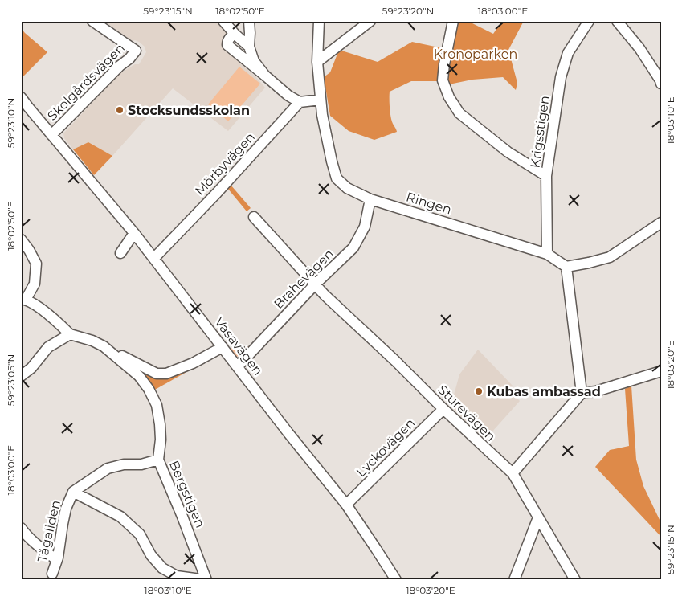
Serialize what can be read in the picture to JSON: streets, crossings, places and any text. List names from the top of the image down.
{
  "streets": {
    "street": [
      "Skolgårdsvägen",
      "Krigsstigen",
      "Mörbyvägen",
      "Ringen",
      "Brahevägen",
      "Vasavägen",
      "Sturevägen",
      "Lyckovägen",
      "Bergstigen",
      "Tågaliden"
    ]
  },
  "crossings": [
    ["Skolgårdsvägen", "Vasavägen"],
    ["Krigsstigen", "Ringen"],
    ["Mörbyvägen", "Vasavägen"],
    ["Ringen", "Brahevägen"],
    ["Brahevägen", "Vasavägen"],
    ["Brahevägen", "Sturevägen"],
    ["Vasavägen", "Lyckovägen"],
    ["Sturevägen", "Lyckovägen"],
    ["Bergstigen", "Tågaliden"]
  ],
  "parks": ["Kronoparken"],
  "places": ["Stocksundsskolan", "Kubas ambassad"],
  "coordinates": [
    "59°23'15\"N",
    "18°02'50\"E",
    "59°23'20\"N",
    "18°03'00\"E",
    "18°03'10\"E",
    "59°23'10\"N",
    "18°03'20\"E",
    "59°23'05\"N"
  ]
}
